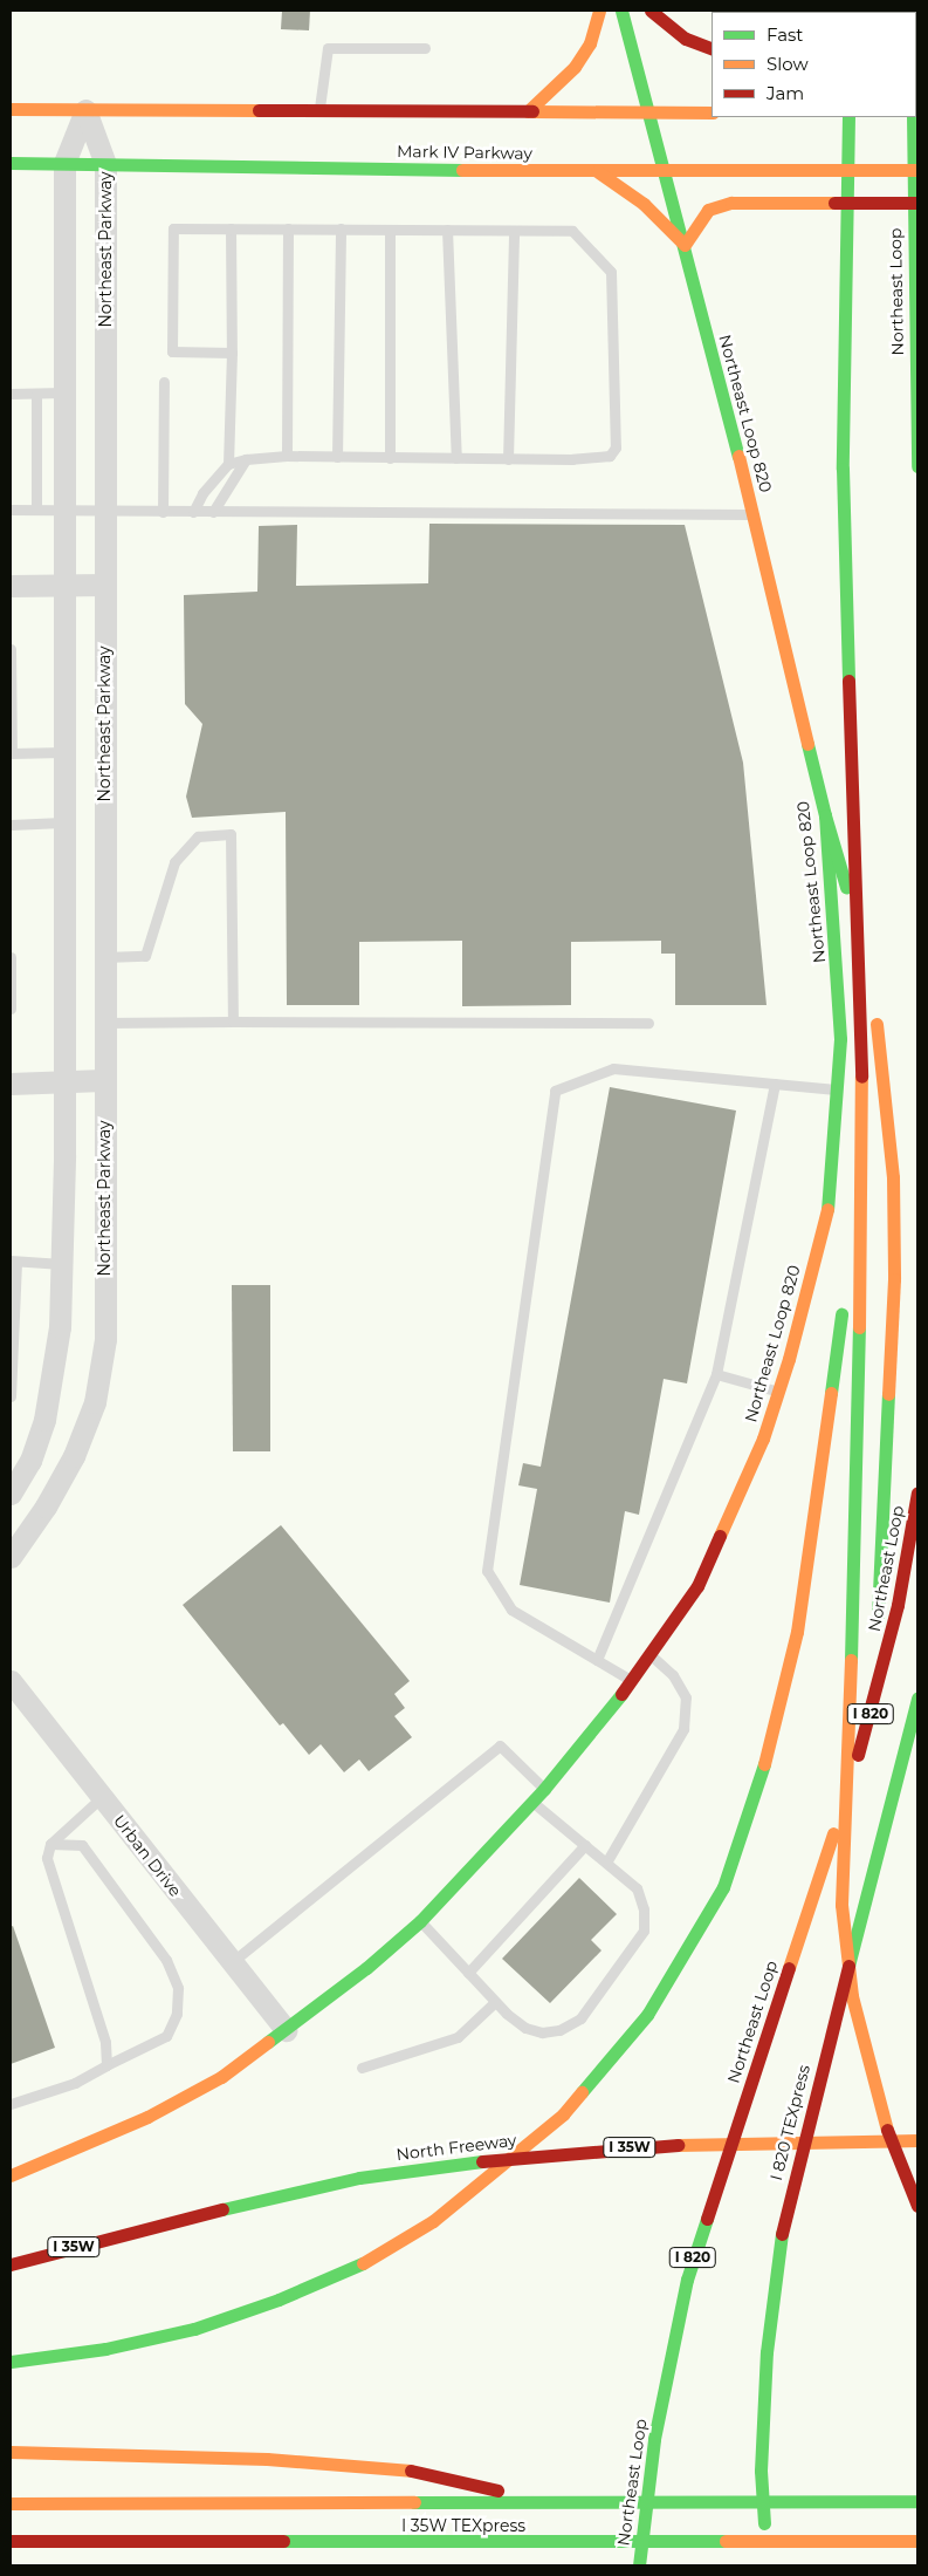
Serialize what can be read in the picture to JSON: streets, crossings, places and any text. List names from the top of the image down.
{
  "streets": {
    "main road": [
      "Mark IV Parkway",
      "Northeast Loop",
      "Northeast Loop 820",
      "I 820",
      "I 820 TEXpress",
      "North Freeway",
      "I 35W",
      "I 35W TEXpress"
    ],
    "street": ["Northeast Parkway", "Urban Drive"]
  },
  "crossings": [
    ["Mark IV Parkway", "Northeast Parkway"],
    ["Mark IV Parkway", "Northeast Loop 820"]
  ],
  "legend": ["Fast", "Slow", "Jam"]
}
